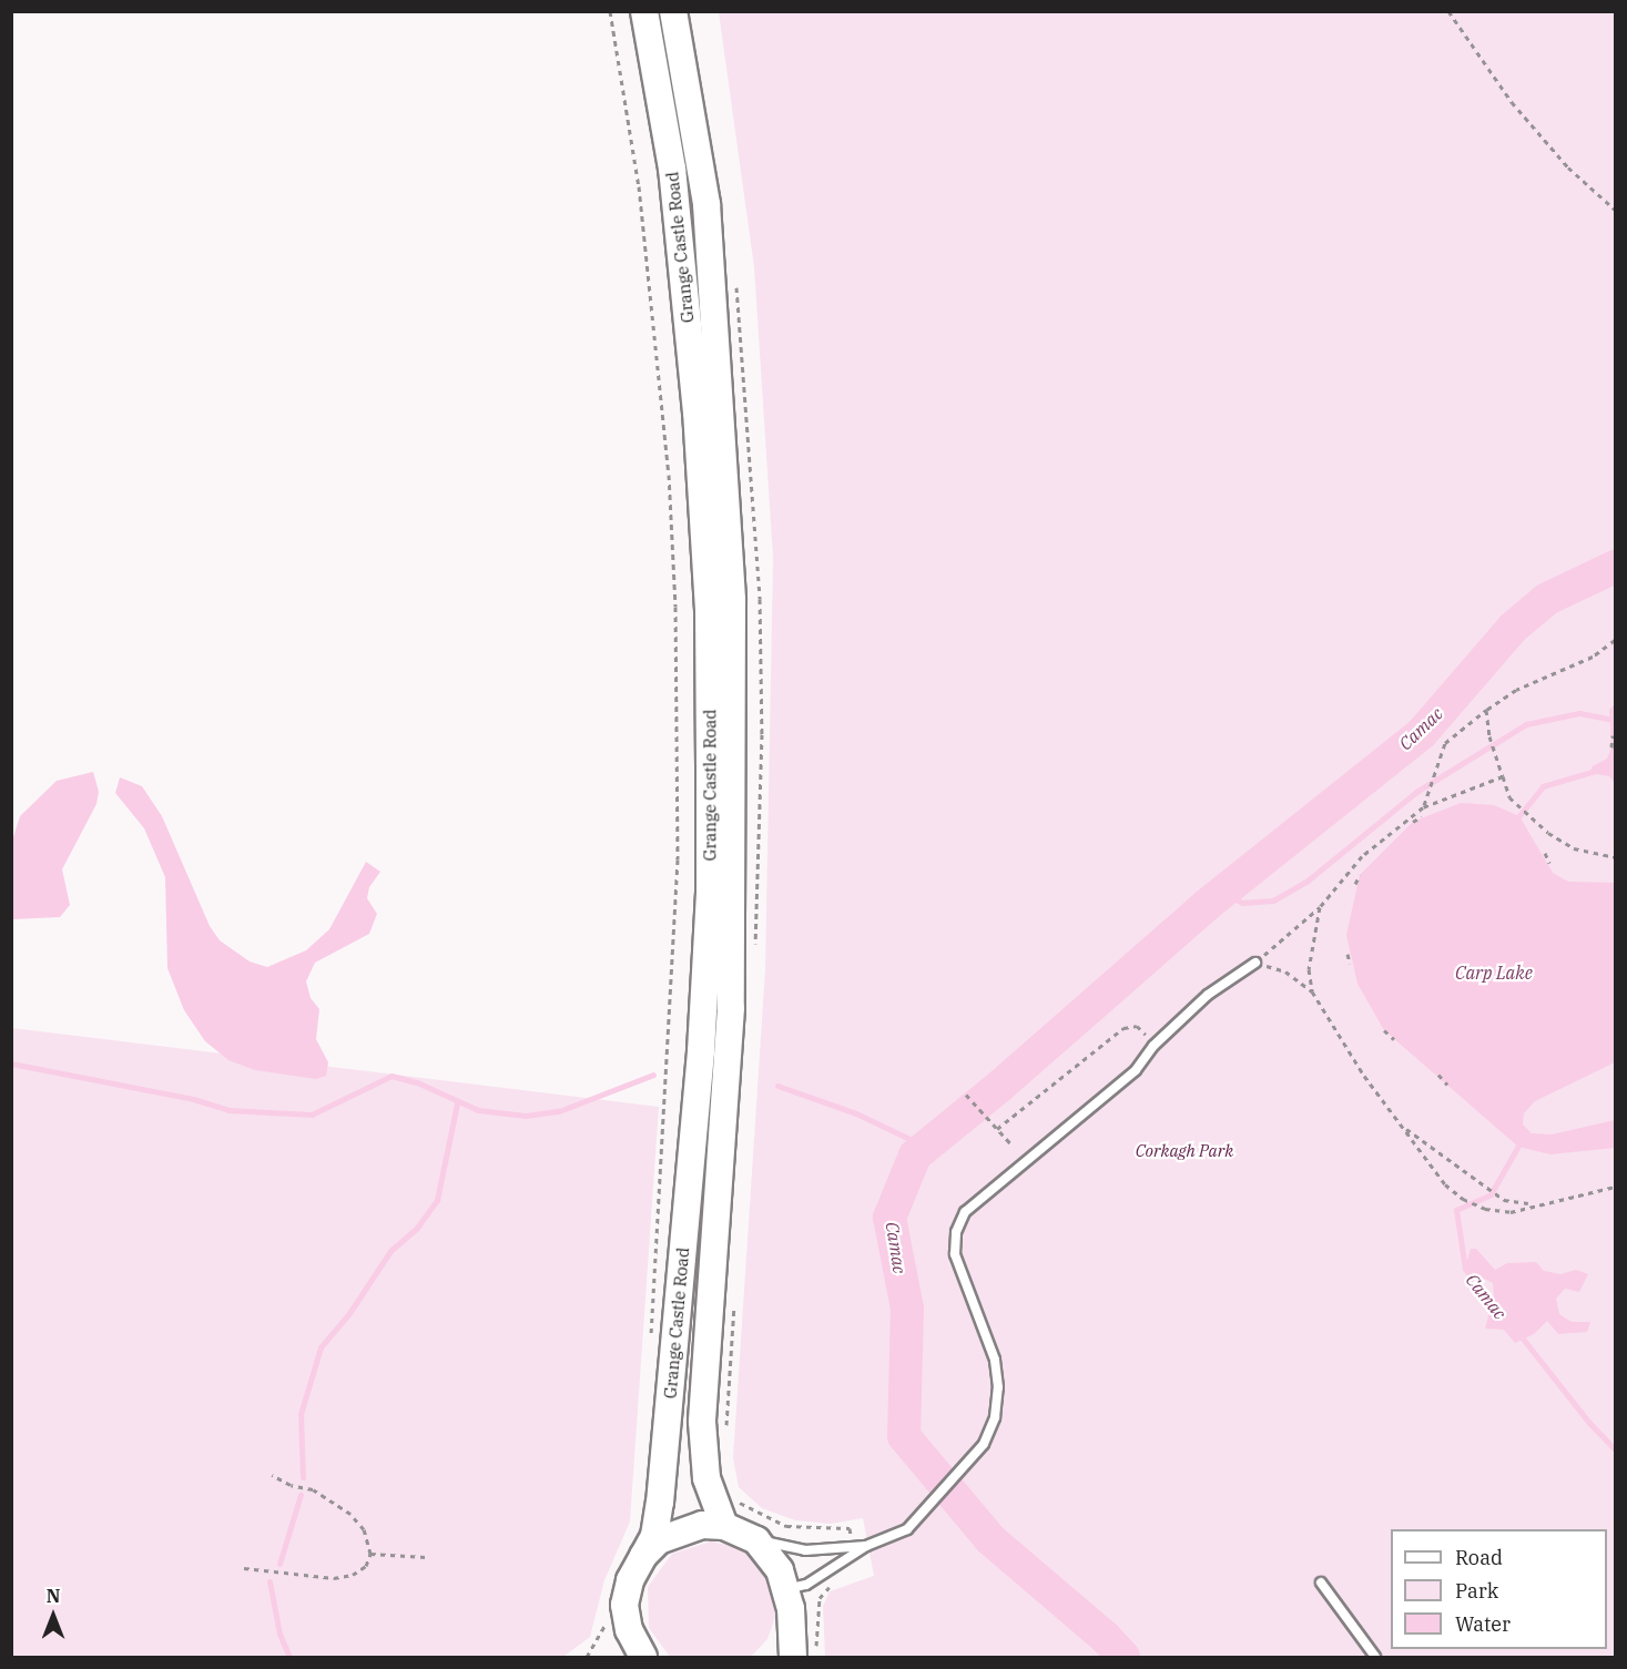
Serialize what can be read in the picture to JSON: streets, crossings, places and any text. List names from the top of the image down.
{
  "streets": {
    "main road": ["Grange Castle Road"]
  },
  "water": ["Camac", "Carp Lake"],
  "parks": ["Corkagh Park"],
  "legend": ["Road", "Park", "Water"],
  "north": "top"
}
